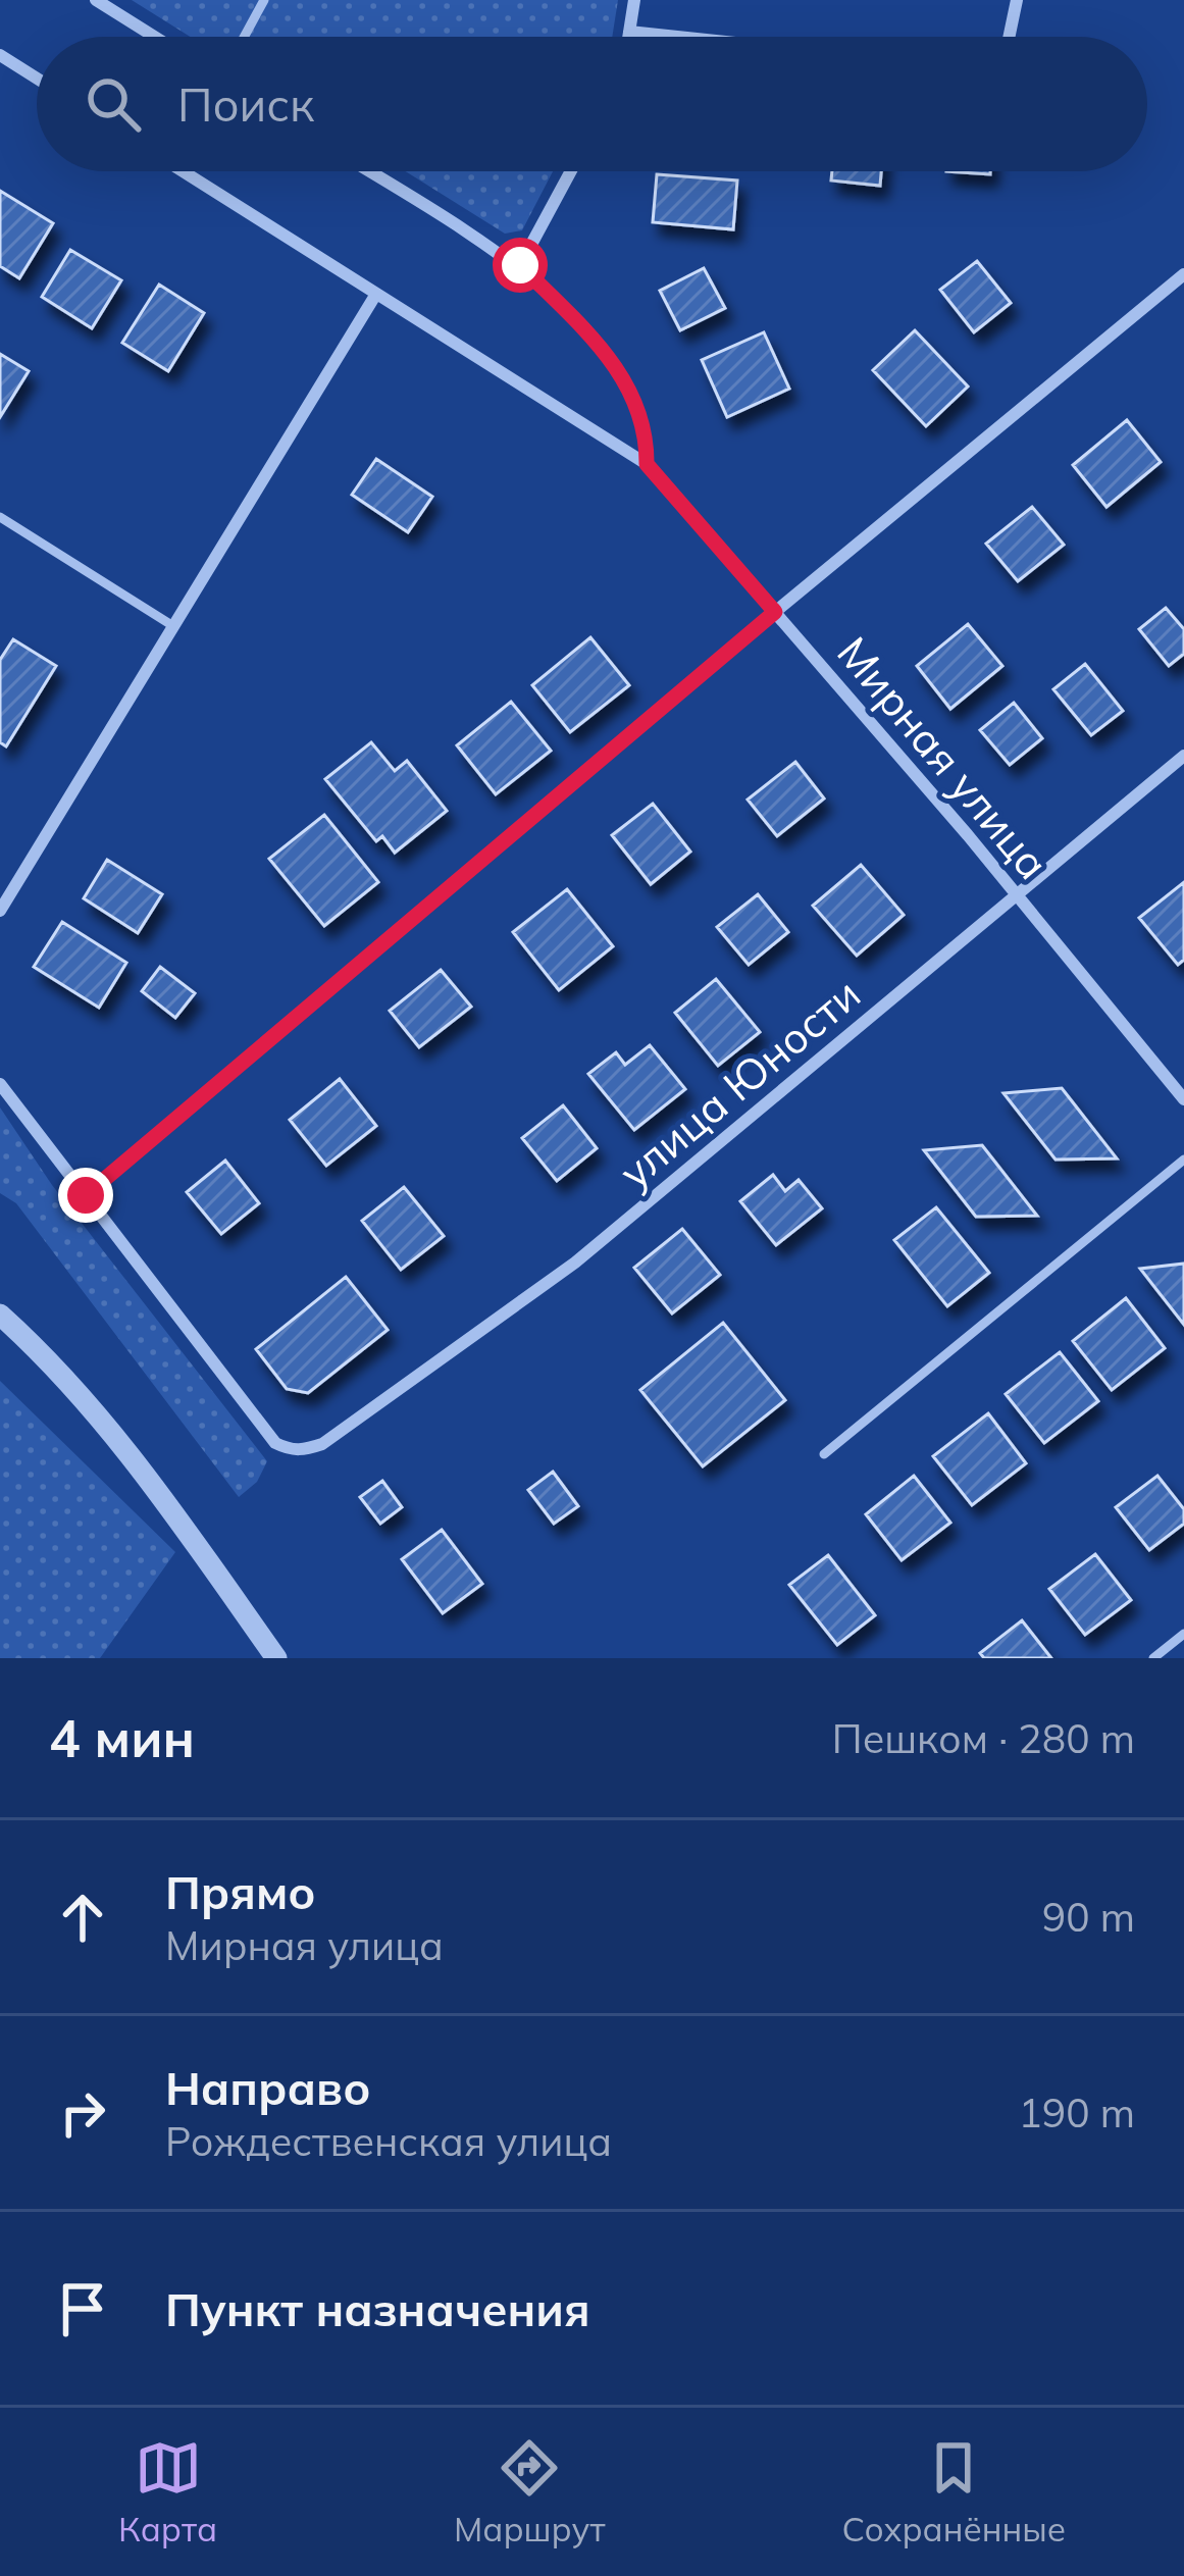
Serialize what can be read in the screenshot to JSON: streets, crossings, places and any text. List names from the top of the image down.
{
  "streets": {
    "street": ["Мирная улица", "улица Юности"]
  },
  "crossings": [
    ["Мирная улица", "улица Юности"]
  ],
  "page": {
    "search": "Поиск",
    "heading": ["4 мин", "Пешком · 280 m"],
    "list": [
      ["Прямо", "Мирная улица", "90 m"],
      ["Направо", "Рождественская улица", "190 m"],
      "Пункт назначения"
    ],
    "nav": ["Карта", "Маршрут", "Сохранённые"]
  }
}
